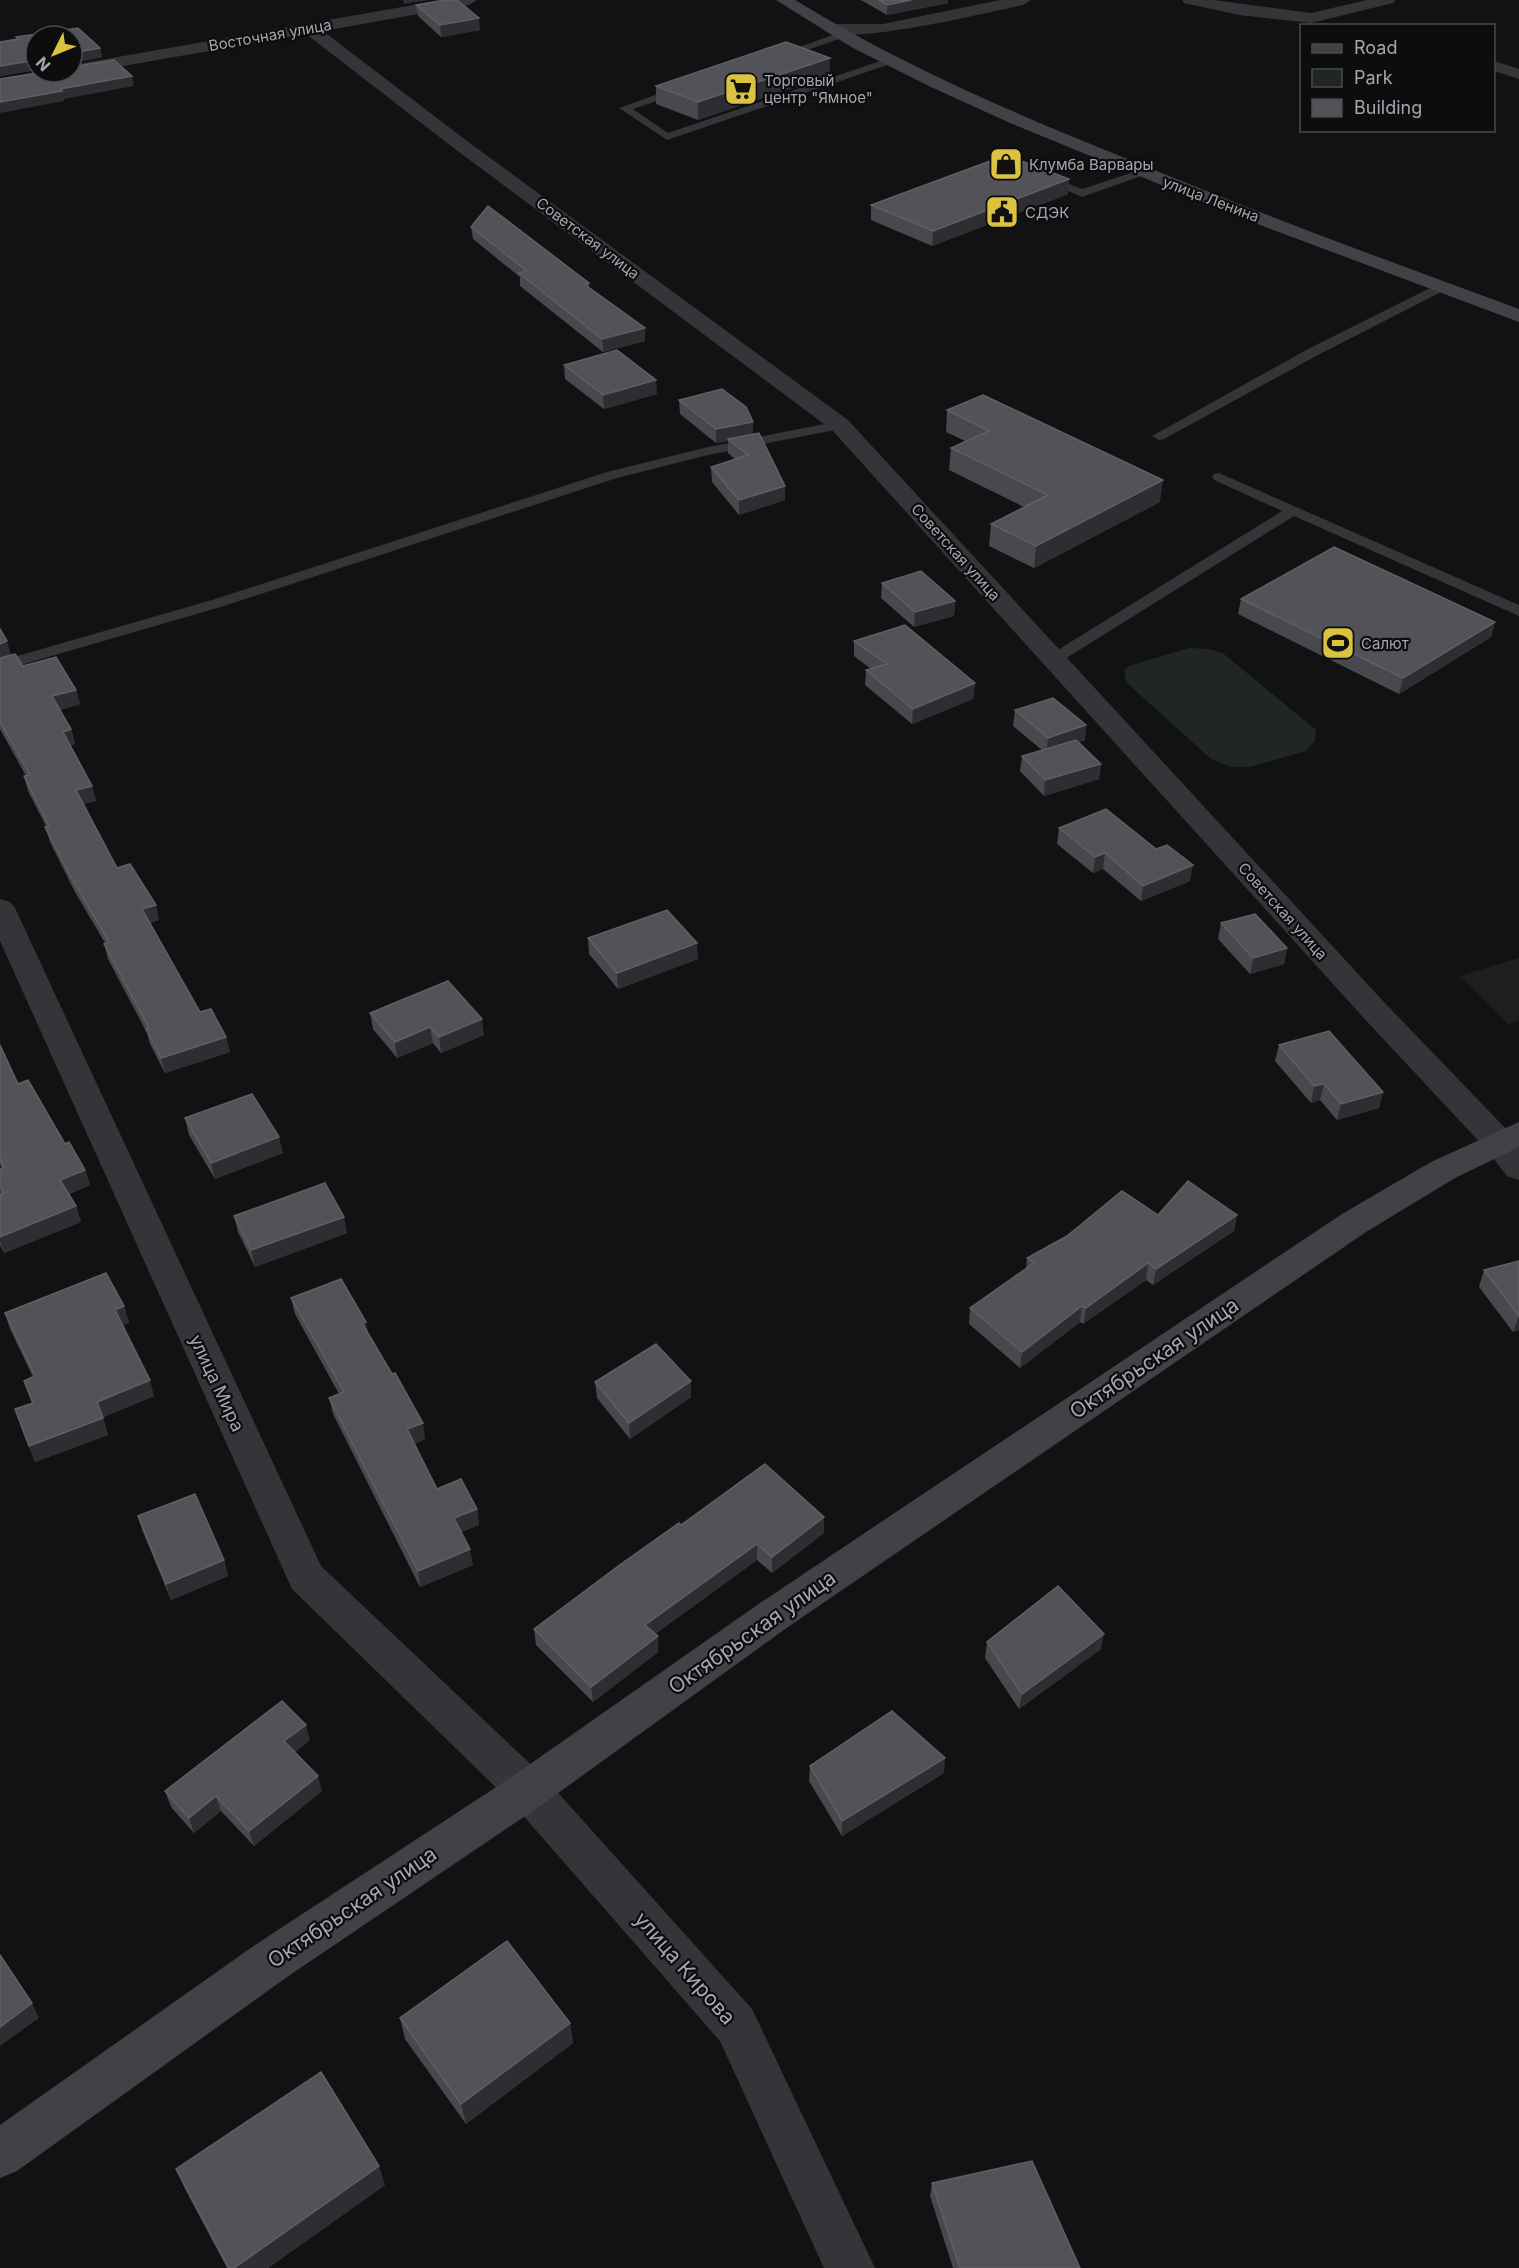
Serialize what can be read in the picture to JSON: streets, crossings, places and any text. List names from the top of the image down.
{
  "streets": {
    "street": [
      "Восточная улица",
      "улица Ленина",
      "Советская улица",
      "Октябрьская улица",
      "улица Мира",
      "улица Кирова"
    ]
  },
  "crossings": [
    ["Восточная улица", "Советская улица"],
    ["Советская улица", "Октябрьская улица"],
    ["Октябрьская улица", "улица Мира"],
    ["Октябрьская улица", "улица Кирова"],
    ["улица Мира", "улица Кирова"]
  ],
  "places": {
    "supermarket": ["Торговый центр \"Ямное\""],
    "shop": ["Клумба Варвары"],
    "public building": ["СДЭК"],
    "sports": ["Салют"]
  },
  "legend": ["Road", "Park", "Building"],
  "north": "bottom left"
}
